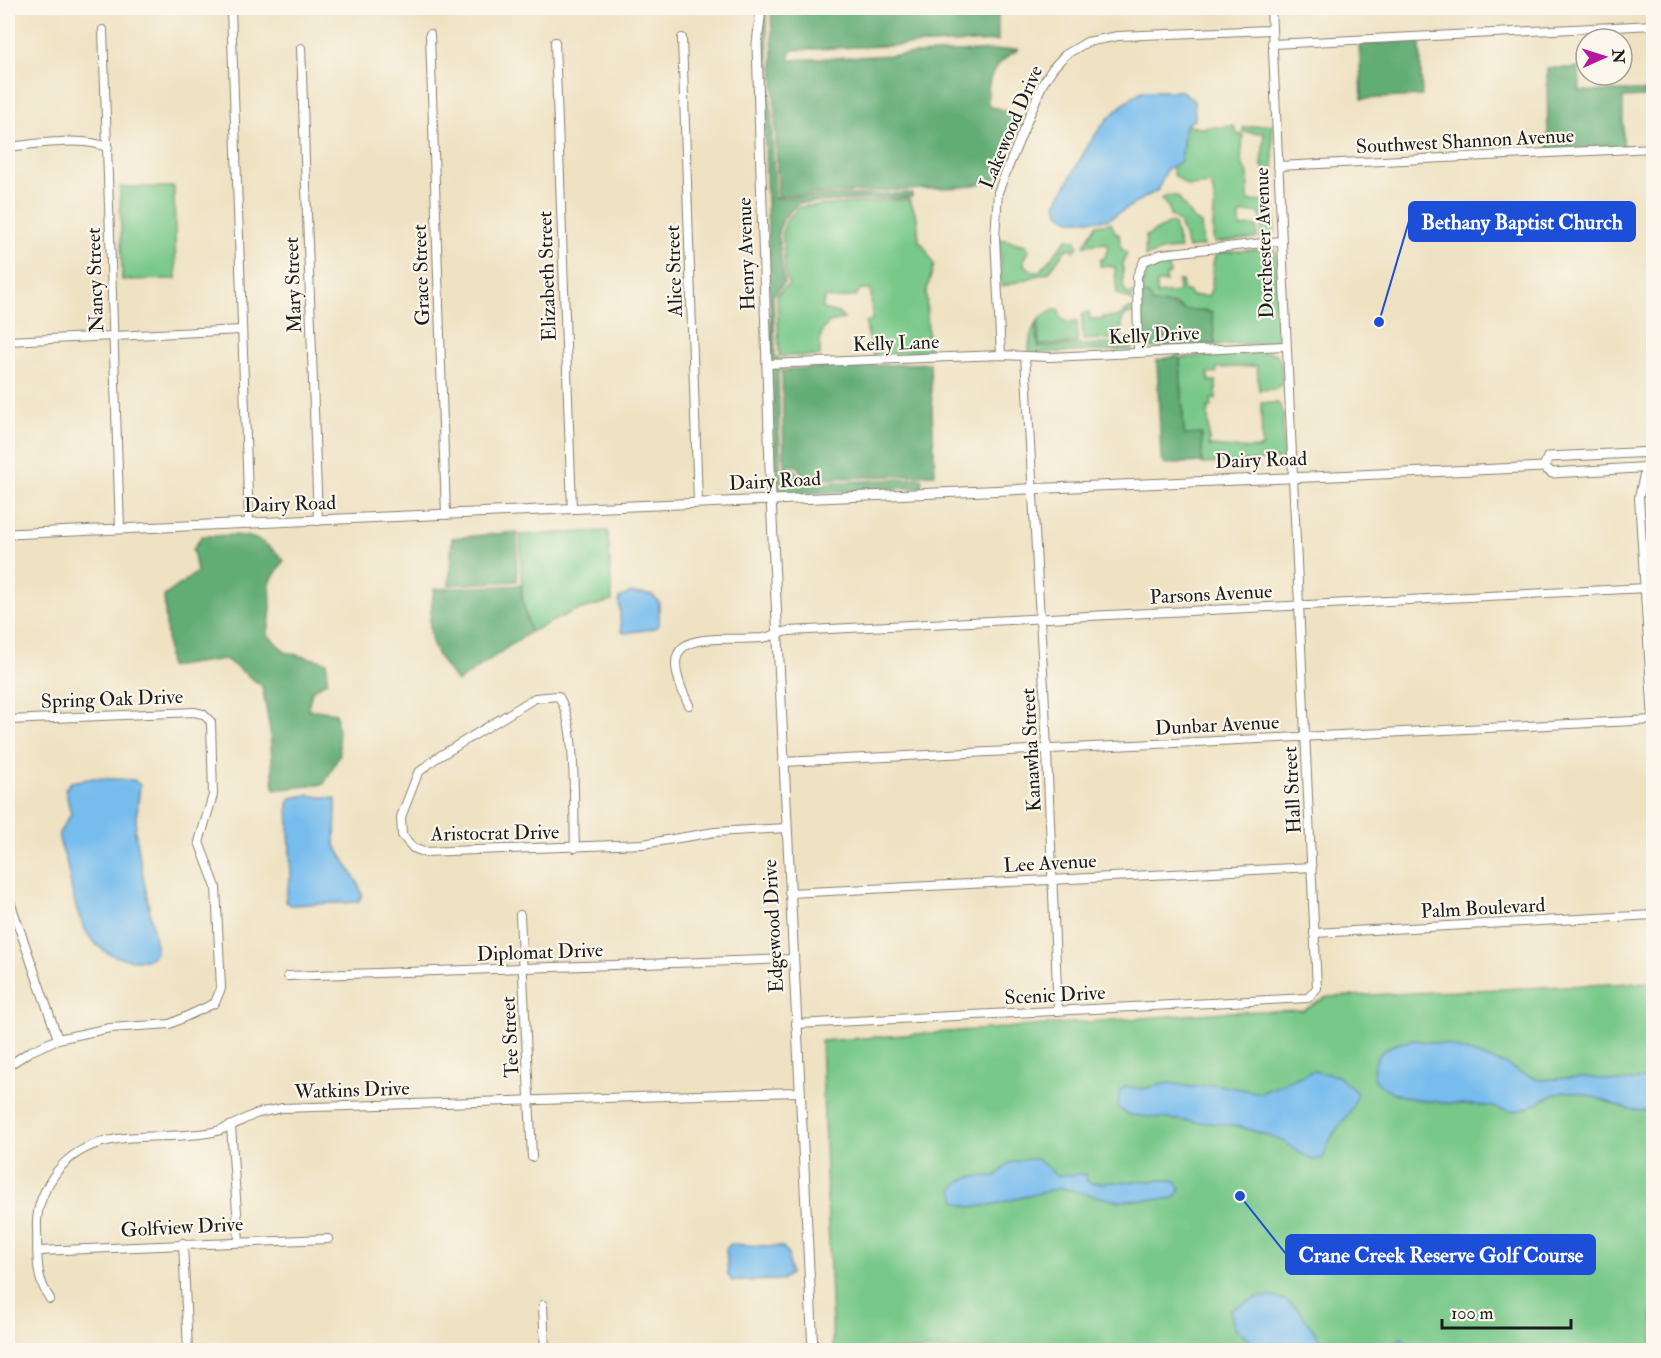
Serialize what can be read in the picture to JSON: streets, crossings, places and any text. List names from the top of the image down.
{
  "streets": {
    "street": [
      "Lakewood Drive",
      "Southwest Shannon Avenue",
      "Dorchester Avenue",
      "Henry Avenue",
      "Alice Street",
      "Grace Street",
      "Elizabeth Street",
      "Nancy Street",
      "Mary Street",
      "Kelly Drive",
      "Kelly Lane",
      "Dairy Road",
      "Parsons Avenue",
      "Spring Oak Drive",
      "Dunbar Avenue",
      "Kanawha Street",
      "Hall Street",
      "Aristocrat Drive",
      "Lee Avenue",
      "Palm Boulevard",
      "Edgewood Drive",
      "Diplomat Drive",
      "Scenic Drive",
      "Tee Street",
      "Watkins Drive",
      "Golfview Drive"
    ]
  },
  "crossings": [
    ["Lakewood Drive", "Dorchester Avenue"],
    ["Lakewood Drive", "Kelly Lane"],
    ["Southwest Shannon Avenue", "Dorchester Avenue"],
    ["Dorchester Avenue", "Kelly Drive"],
    ["Dorchester Avenue", "Dairy Road"],
    ["Dorchester Avenue", "Hall Street"],
    ["Henry Avenue", "Kelly Lane"],
    ["Henry Avenue", "Dairy Road"],
    ["Henry Avenue", "Edgewood Drive"],
    ["Alice Street", "Dairy Road"],
    ["Grace Street", "Dairy Road"],
    ["Elizabeth Street", "Dairy Road"],
    ["Nancy Street", "Dairy Road"],
    ["Mary Street", "Dairy Road"],
    ["Kelly Drive", "Kelly Lane"],
    ["Kelly Drive", "Kanawha Street"],
    ["Kelly Lane", "Kanawha Street"],
    ["Dairy Road", "Kanawha Street"],
    ["Dairy Road", "Hall Street"],
    ["Dairy Road", "Edgewood Drive"],
    ["Parsons Avenue", "Kanawha Street"],
    ["Parsons Avenue", "Hall Street"],
    ["Parsons Avenue", "Edgewood Drive"],
    ["Dunbar Avenue", "Kanawha Street"],
    ["Dunbar Avenue", "Hall Street"],
    ["Dunbar Avenue", "Edgewood Drive"],
    ["Kanawha Street", "Lee Avenue"],
    ["Kanawha Street", "Scenic Drive"],
    ["Hall Street", "Lee Avenue"],
    ["Hall Street", "Palm Boulevard"],
    ["Hall Street", "Scenic Drive"],
    ["Aristocrat Drive", "Edgewood Drive"],
    ["Lee Avenue", "Edgewood Drive"],
    ["Edgewood Drive", "Diplomat Drive"],
    ["Edgewood Drive", "Scenic Drive"],
    ["Edgewood Drive", "Watkins Drive"],
    ["Diplomat Drive", "Tee Street"],
    ["Tee Street", "Watkins Drive"],
    ["Watkins Drive", "Golfview Drive"]
  ],
  "places": ["Bethany Baptist Church", "Crane Creek Reserve Golf Course"],
  "scale_bar": "100 m",
  "north": "right"
}
